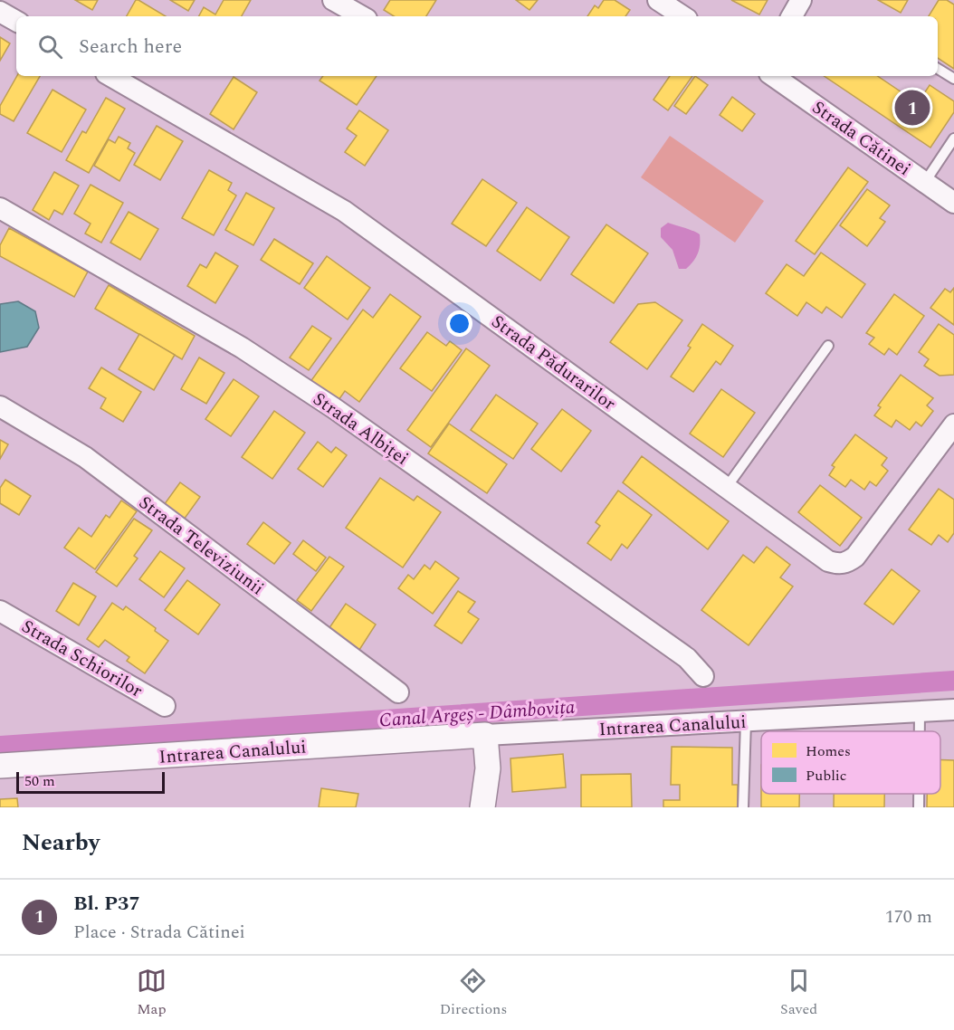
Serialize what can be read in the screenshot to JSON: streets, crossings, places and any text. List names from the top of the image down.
{
  "streets": {
    "street": [
      "Strada Cătinei",
      "Strada Pădurarilor",
      "Strada Albiței",
      "Strada Televiziunii",
      "Strada Schiorilor",
      "Intrarea Canalului"
    ]
  },
  "water": ["Canal Argeș - Dâmbovița"],
  "legend": ["Homes", "Public"],
  "scale_bar": "50 m",
  "page": {
    "search": "Search here",
    "pins": "1",
    "scale": "50 m",
    "heading": "Nearby",
    "list": [
      {
        "mark": "1",
        "name": "Bl. P37",
        "note": "Place · Strada Cătinei",
        "value": "170 m"
      }
    ],
    "nav": ["Map", "Directions", "Saved"]
  }
}
